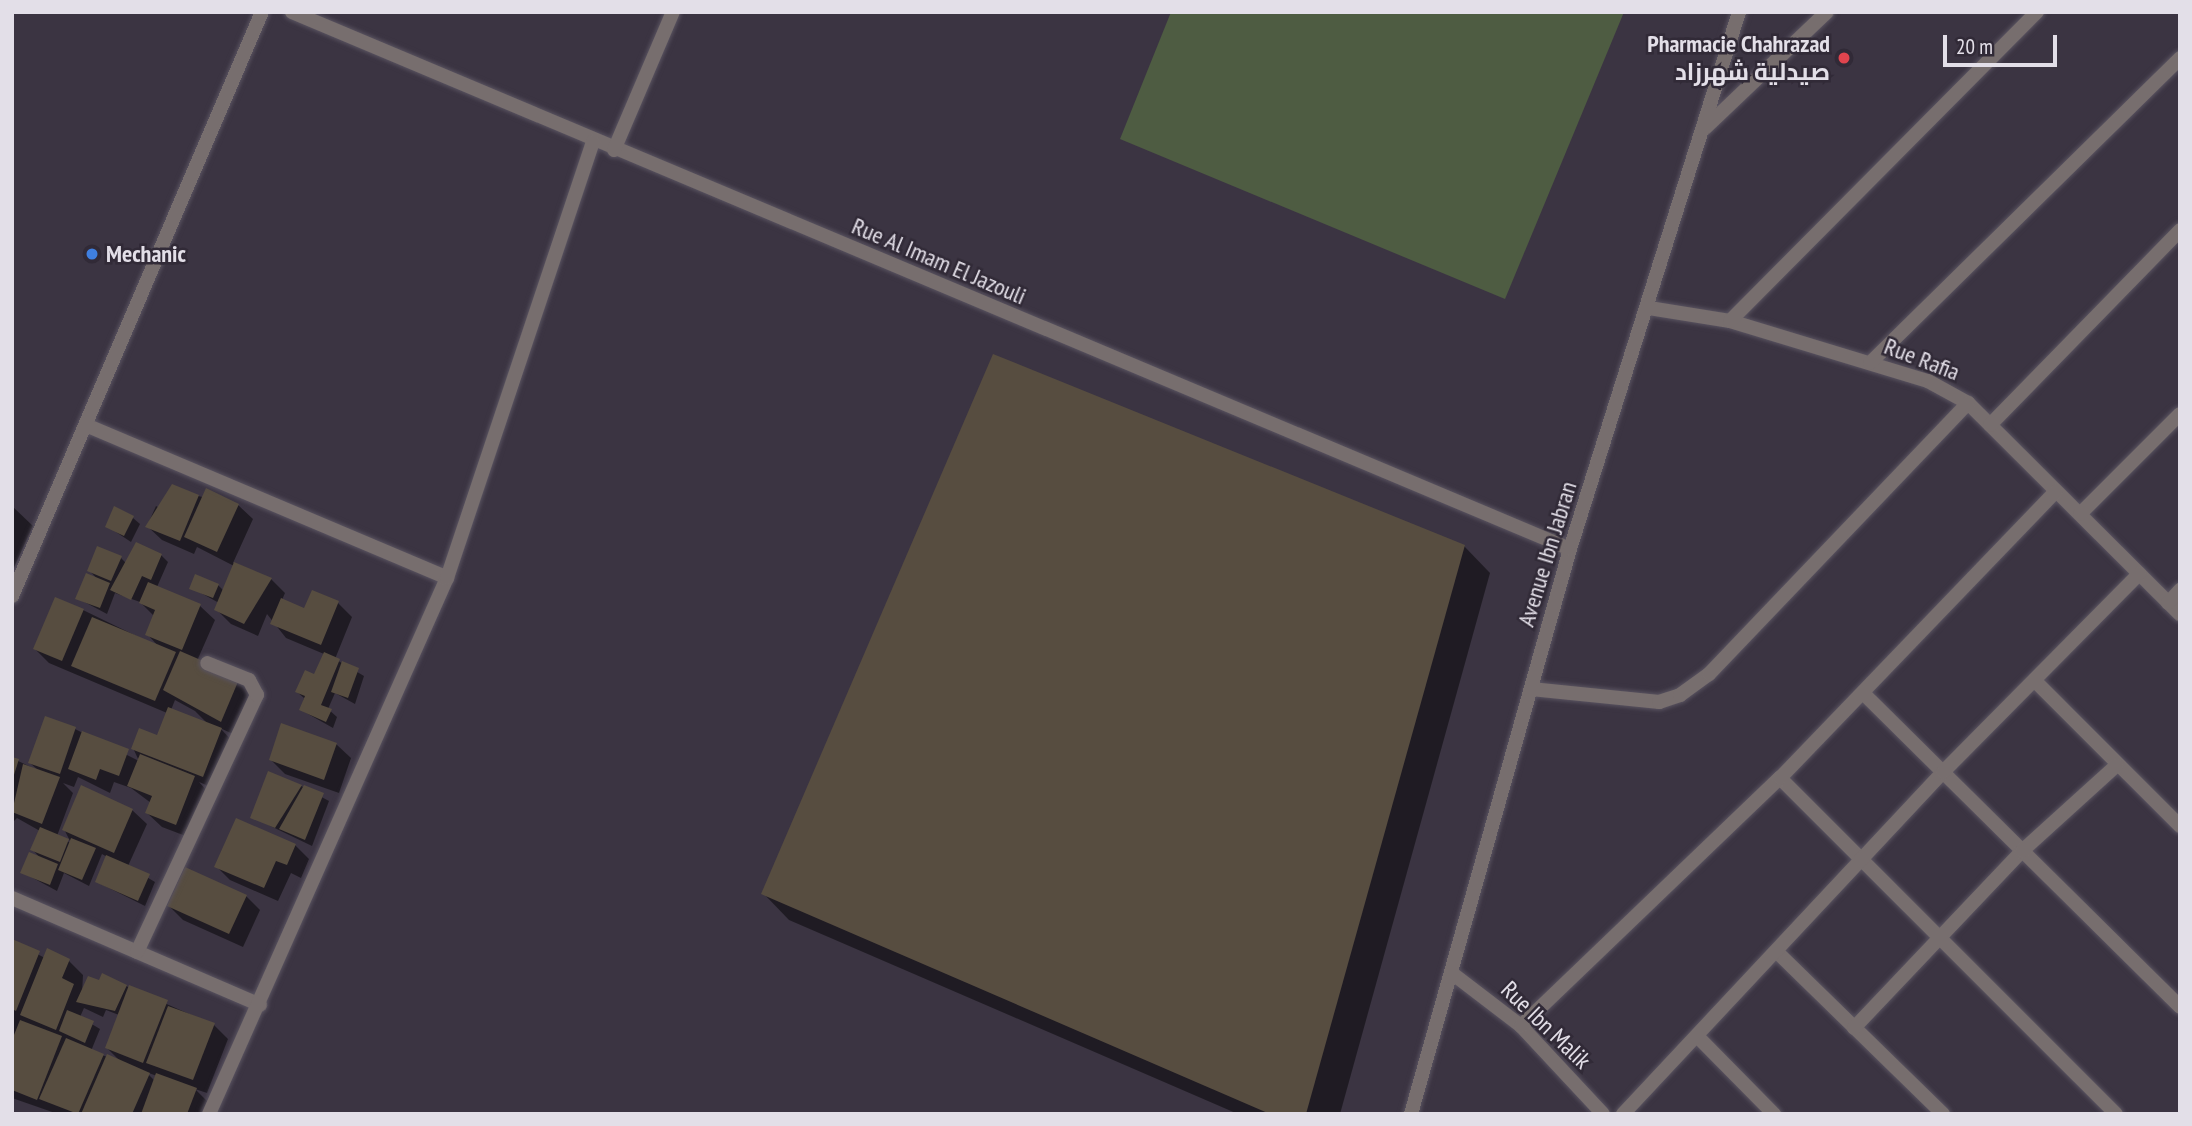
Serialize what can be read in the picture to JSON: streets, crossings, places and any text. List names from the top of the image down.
{
  "streets": {
    "street": [
      "Rue Al Imam El Jazouli",
      "Rue Rafia",
      "Avenue Ibn Jabran",
      "Rue Ibn Malik"
    ]
  },
  "crossings": [
    ["Rue Al Imam El Jazouli", "Avenue Ibn Jabran"],
    ["Rue Rafia", "Avenue Ibn Jabran"],
    ["Avenue Ibn Jabran", "Rue Ibn Malik"]
  ],
  "places": ["Pharmacie Chahrazad صيدلية شهرزاد", "Mechanic"],
  "scale_bar": "20 m"
}
